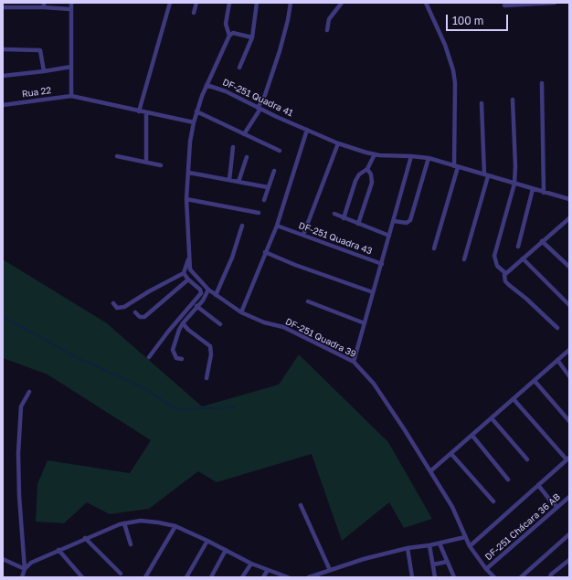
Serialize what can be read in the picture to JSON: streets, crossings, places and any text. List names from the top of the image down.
{
  "streets": {
    "street": [
      "Rua 22",
      "DF-251 Quadra 41",
      "DF-251 Quadra 43",
      "DF-251 Quadra 39",
      "DF-251 Chácara 36 AB"
    ]
  },
  "crossings": [
    ["DF-251 Quadra 39", "DF-251 Chácara 36 AB"]
  ],
  "scale_bar": "100 m"
}
